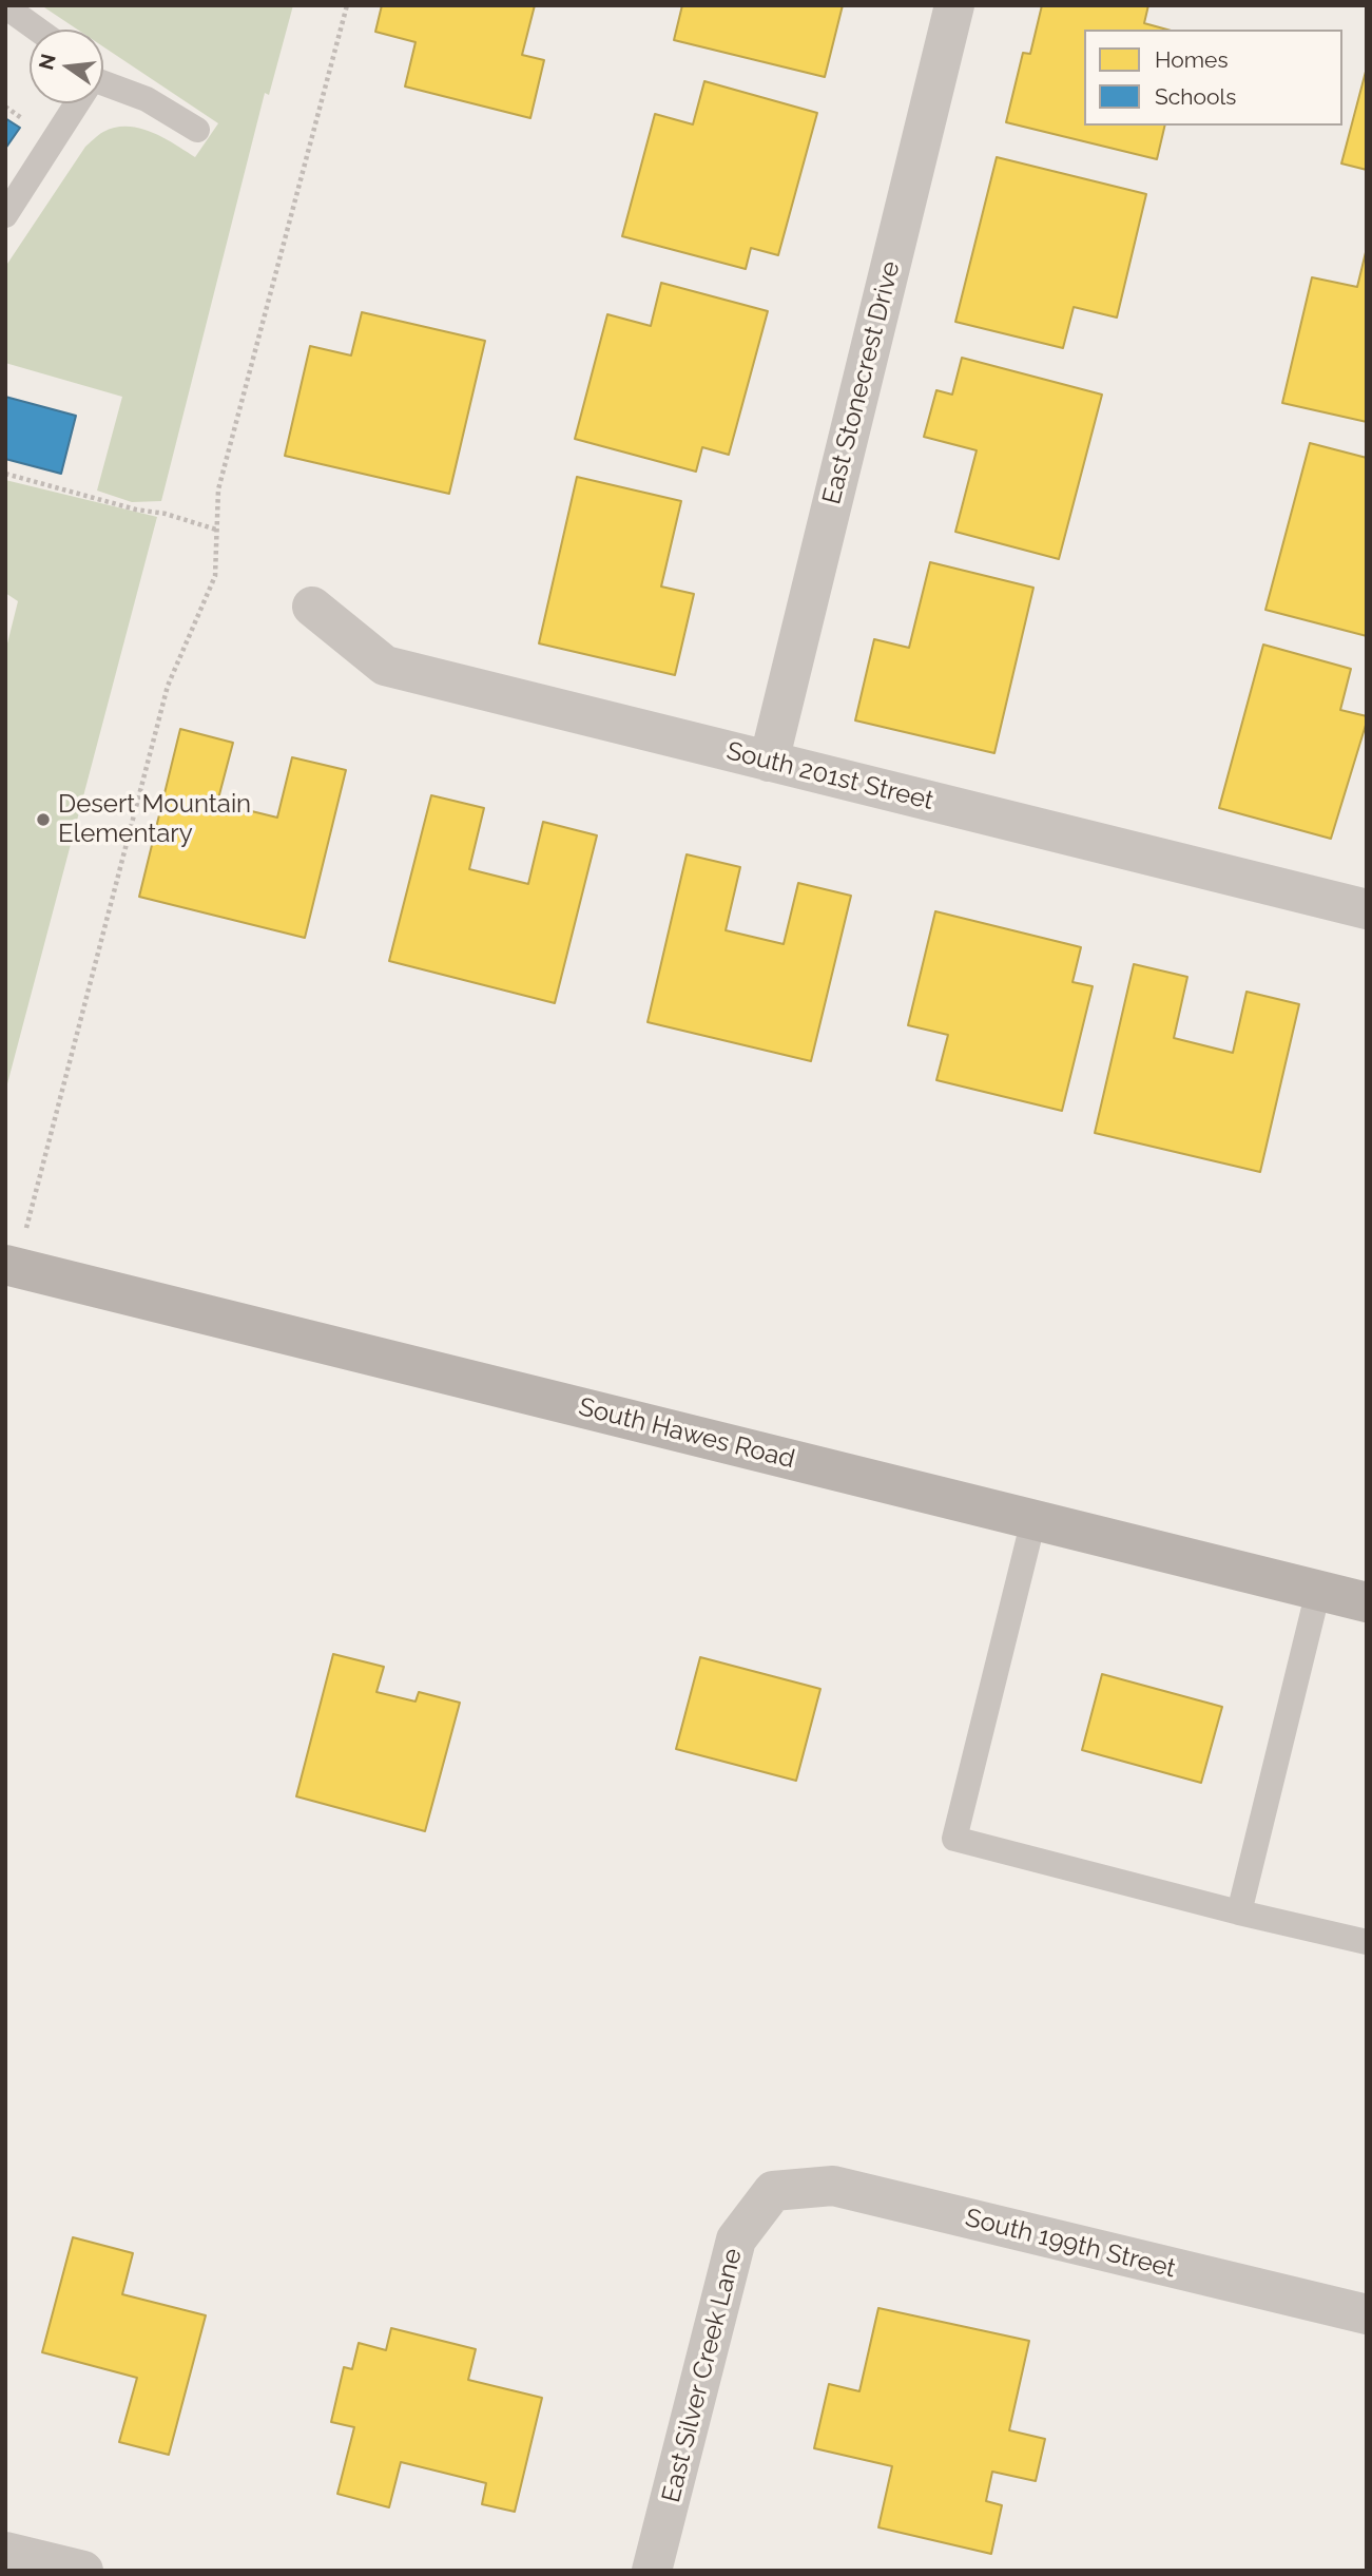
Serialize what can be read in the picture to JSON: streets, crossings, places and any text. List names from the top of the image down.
{
  "streets": {
    "main road": ["South Hawes Road"],
    "street": [
      "East Stonecrest Drive",
      "South 201st Street",
      "South 199th Street",
      "East Silver Creek Lane"
    ]
  },
  "crossings": [
    ["East Stonecrest Drive", "South 201st Street"],
    ["South 199th Street", "East Silver Creek Lane"]
  ],
  "places": ["Desert Mountain Elementary"],
  "legend": ["Homes", "Schools"],
  "north": "left"
}
